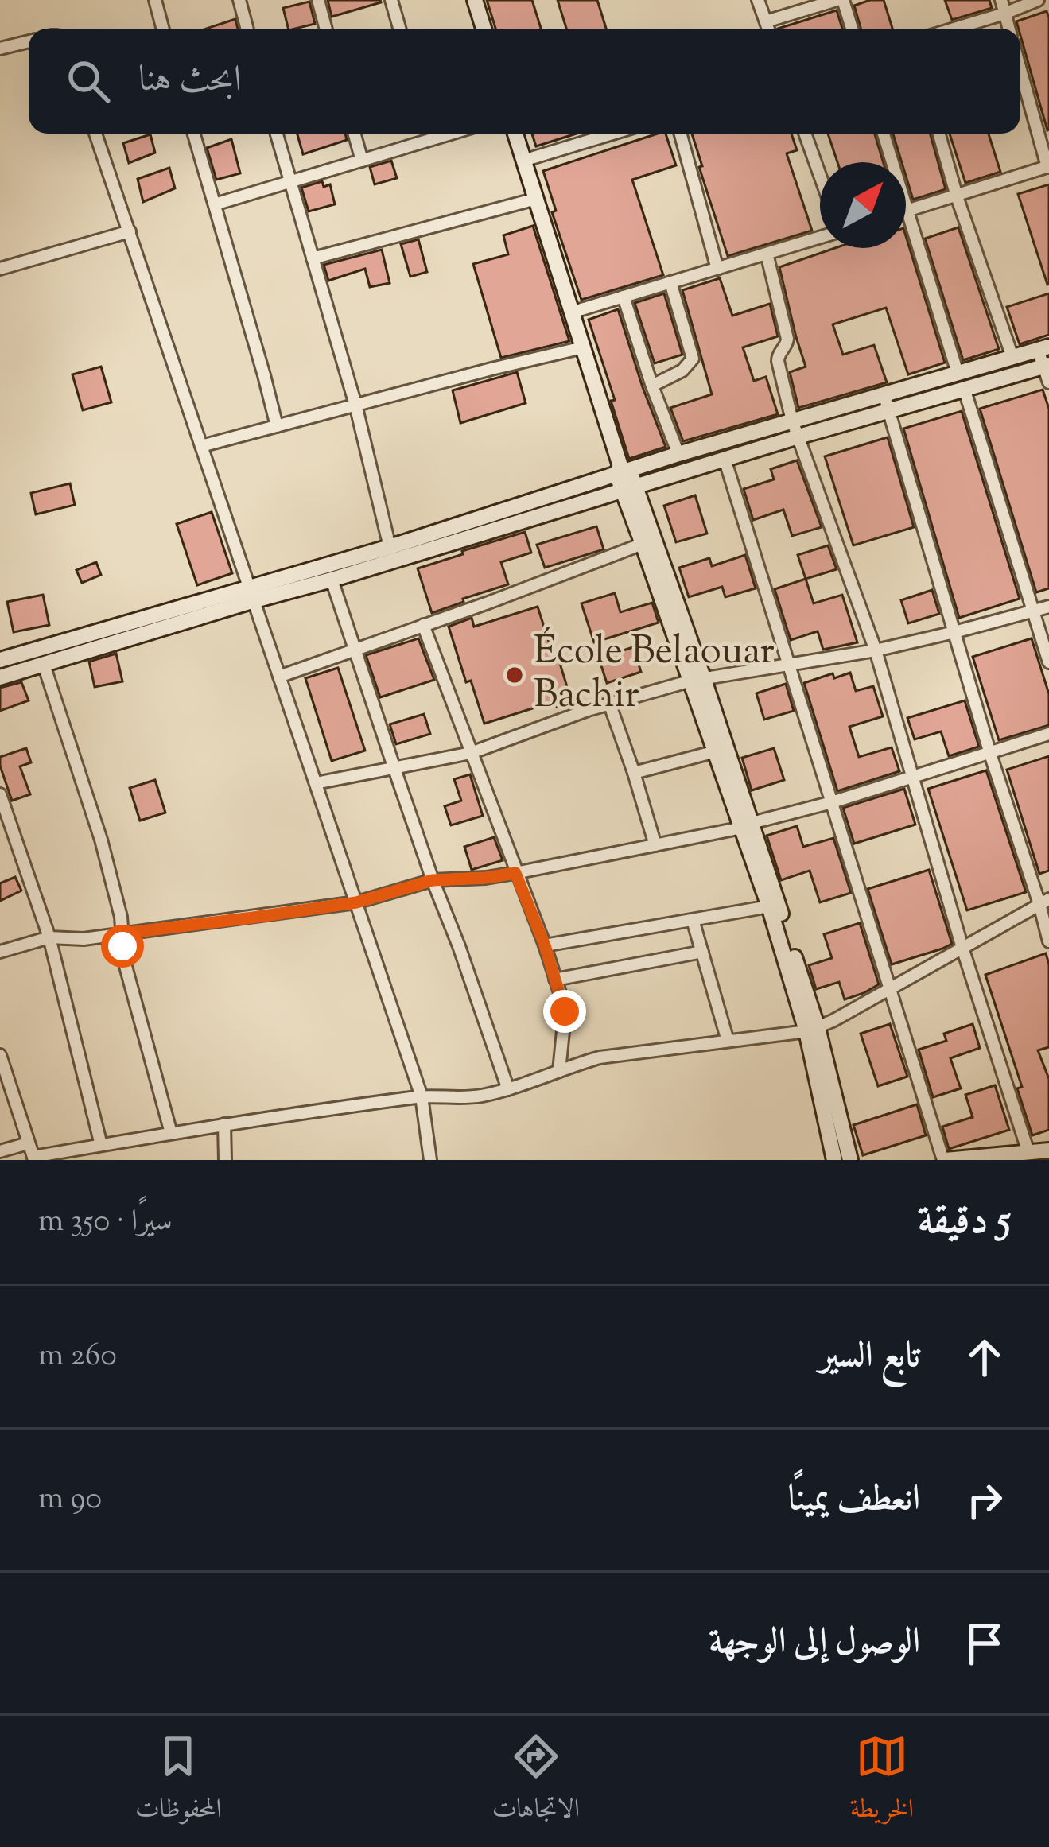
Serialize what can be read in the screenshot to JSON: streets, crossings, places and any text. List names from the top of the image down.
{
  "places": ["École Belaouar Bachir"],
  "north": "top right",
  "page": {
    "search": "ابحث هنا",
    "heading": ["5 دقيقة", "سيرًا · 350 m"],
    "list": [
      ["تابع السير", "260 m"],
      ["انعطف يمينًا", "90 m"],
      "الوصول إلى الوجهة"
    ],
    "nav": ["الخريطة", "الاتجاهات", "المحفوظات"]
  }
}
